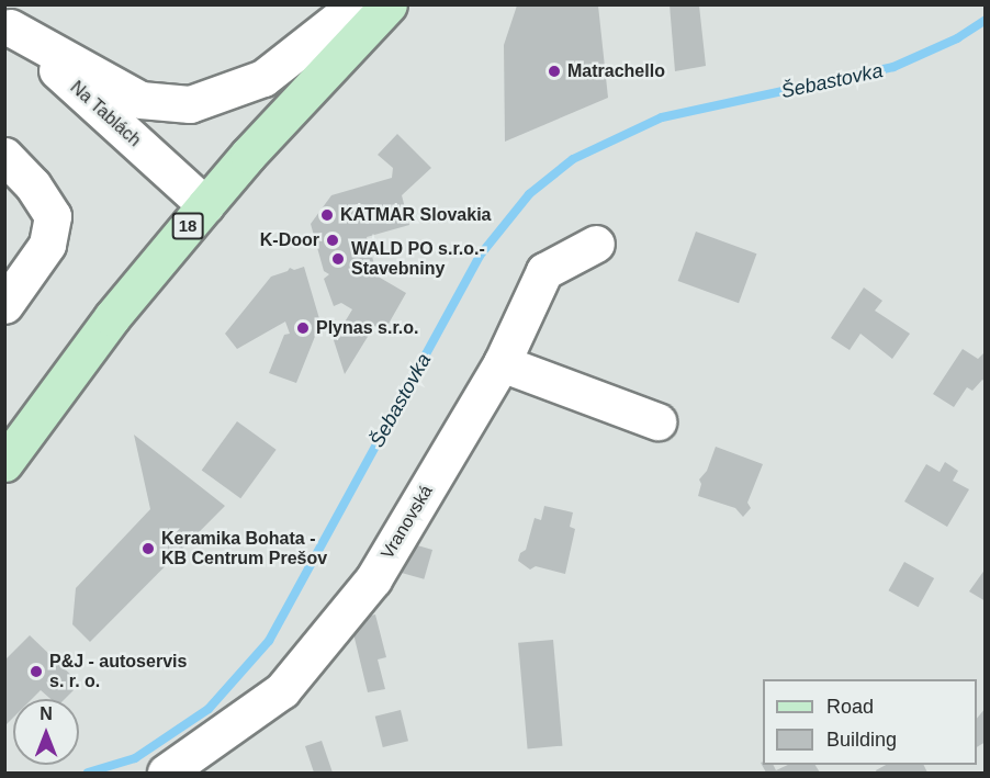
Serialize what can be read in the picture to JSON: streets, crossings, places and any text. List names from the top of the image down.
{
  "streets": {
    "main road": ["18"],
    "street": ["Na Tablách", "Vranovská"]
  },
  "crossings": [
    ["Na Tablách", "18"]
  ],
  "water": ["Šebastovka"],
  "places": [
    "Matrachello",
    "KATMAR Slovakia",
    "K-Door",
    "WALD PO s.r.o.- Stavebniny",
    "Plynas s.r.o.",
    "Keramika Bohata - KB Centrum Prešov",
    "P&J - autoservis s. r. o."
  ],
  "legend": ["Road", "Building"],
  "north": "top"
}
